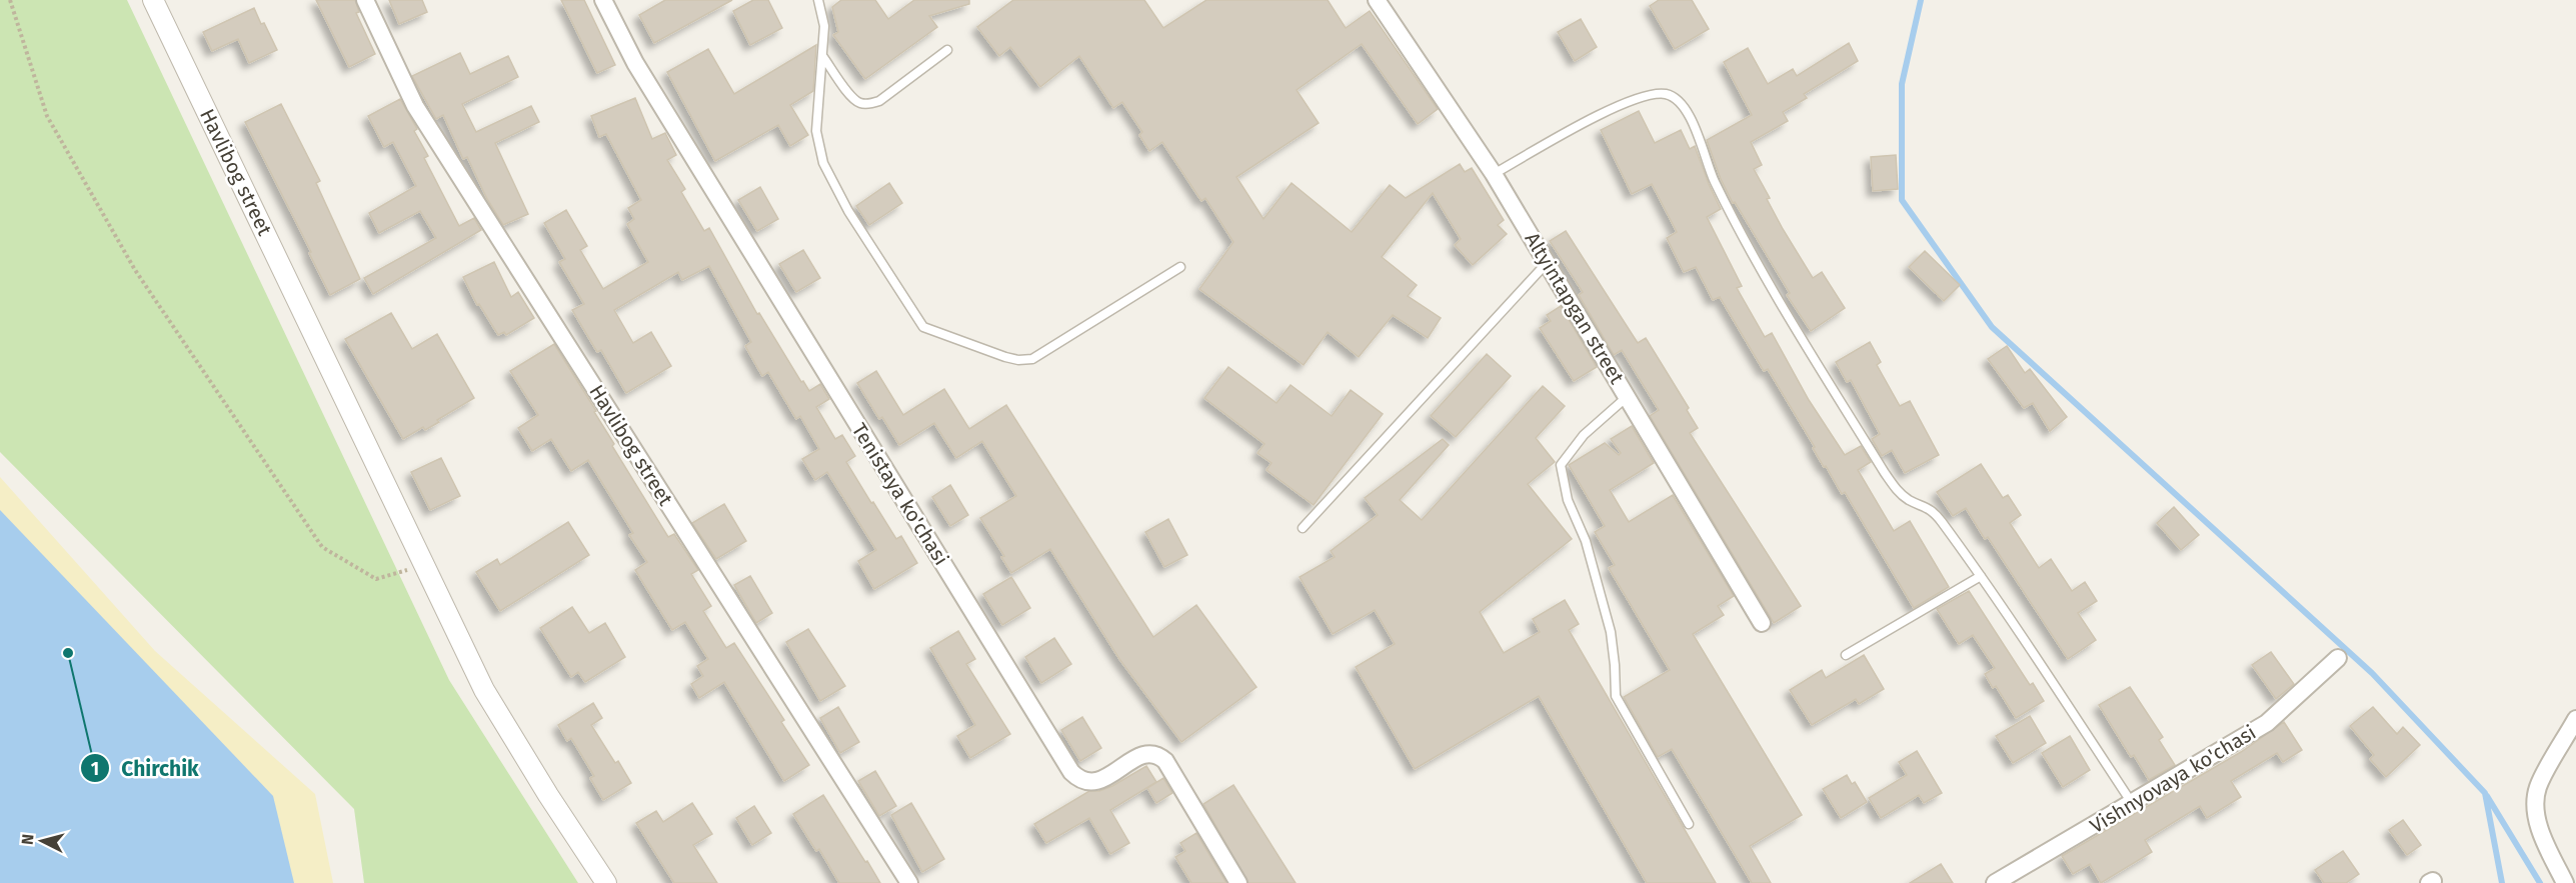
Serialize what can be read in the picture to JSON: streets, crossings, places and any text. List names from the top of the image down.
{
  "streets": {
    "street": [
      "Hаvlibog street",
      "Altyintapgan street",
      "Tenistaya ko'chasi",
      "Vishnyovaya ko'chasi"
    ]
  },
  "places": ["Chirchik"],
  "north": "left"
}
